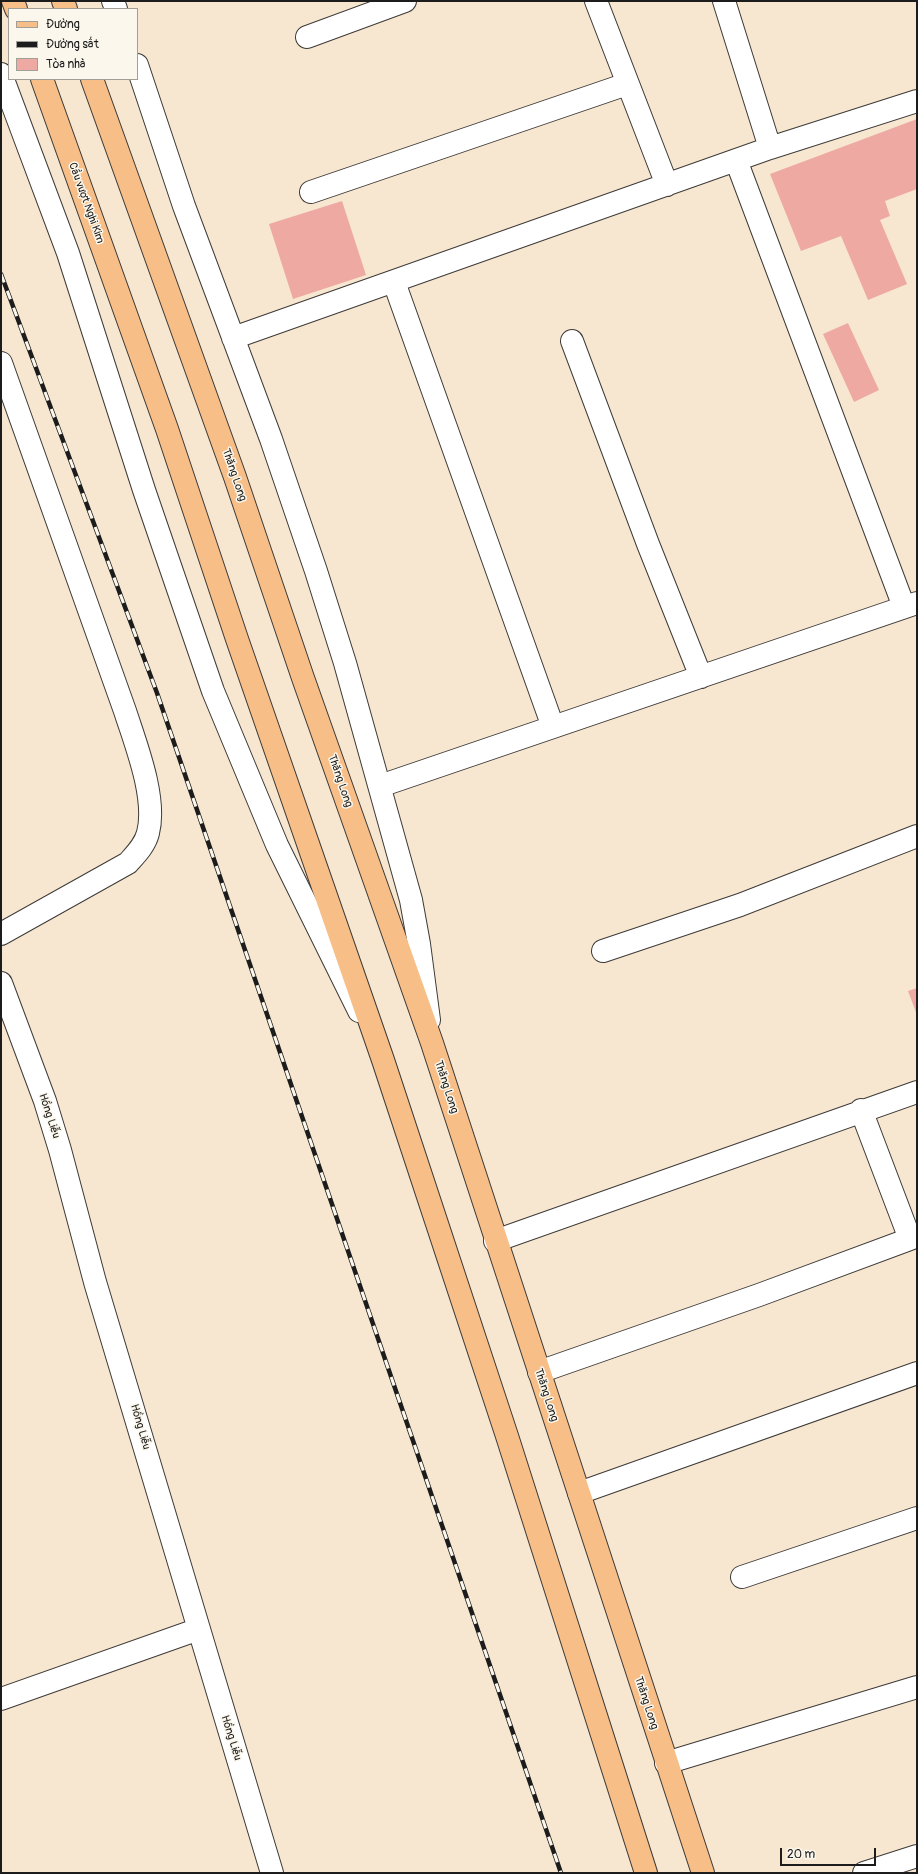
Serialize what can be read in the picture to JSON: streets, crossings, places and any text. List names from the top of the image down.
{
  "streets": {
    "main road": ["Cầu vượt Nghi Kim", "Thăng Long"],
    "street": ["Hồng Liễu"]
  },
  "legend": ["Đường", "Đường sắt", "Tòa nhà"],
  "scale_bar": "20 m"
}
